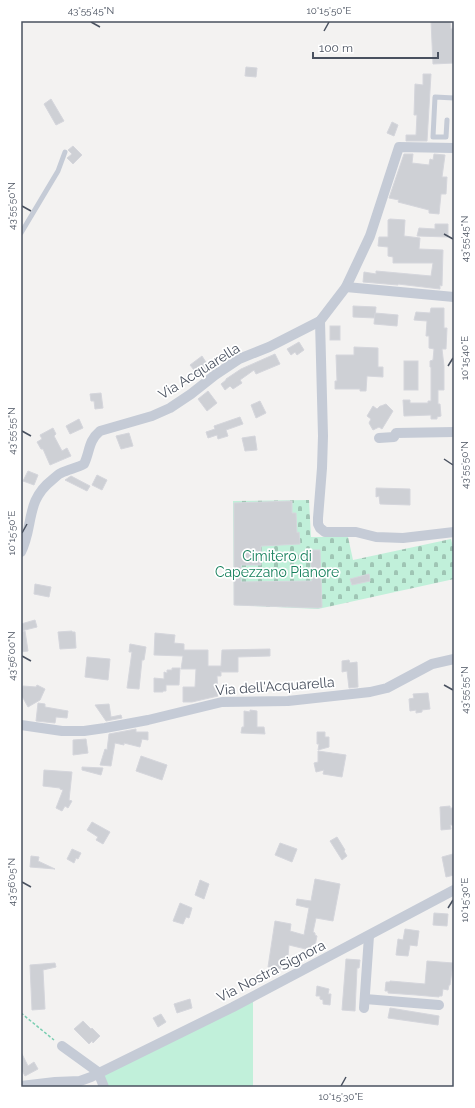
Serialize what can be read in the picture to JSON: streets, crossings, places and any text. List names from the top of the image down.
{
  "streets": {
    "street": ["Via Acquarella", "Via dell'Acquarella", "Via Nostra Signora"]
  },
  "parks": ["Cimitero di Capezzano Pianore"],
  "scale_bar": "100 m",
  "coordinates": [
    "43°55'45\"N",
    "10°15'50\"E",
    "43°55'50\"N",
    "10°15'40\"E",
    "43°55'55\"N",
    "43°56'00\"N",
    "43°56'05\"N",
    "10°15'30\"E"
  ]
}
